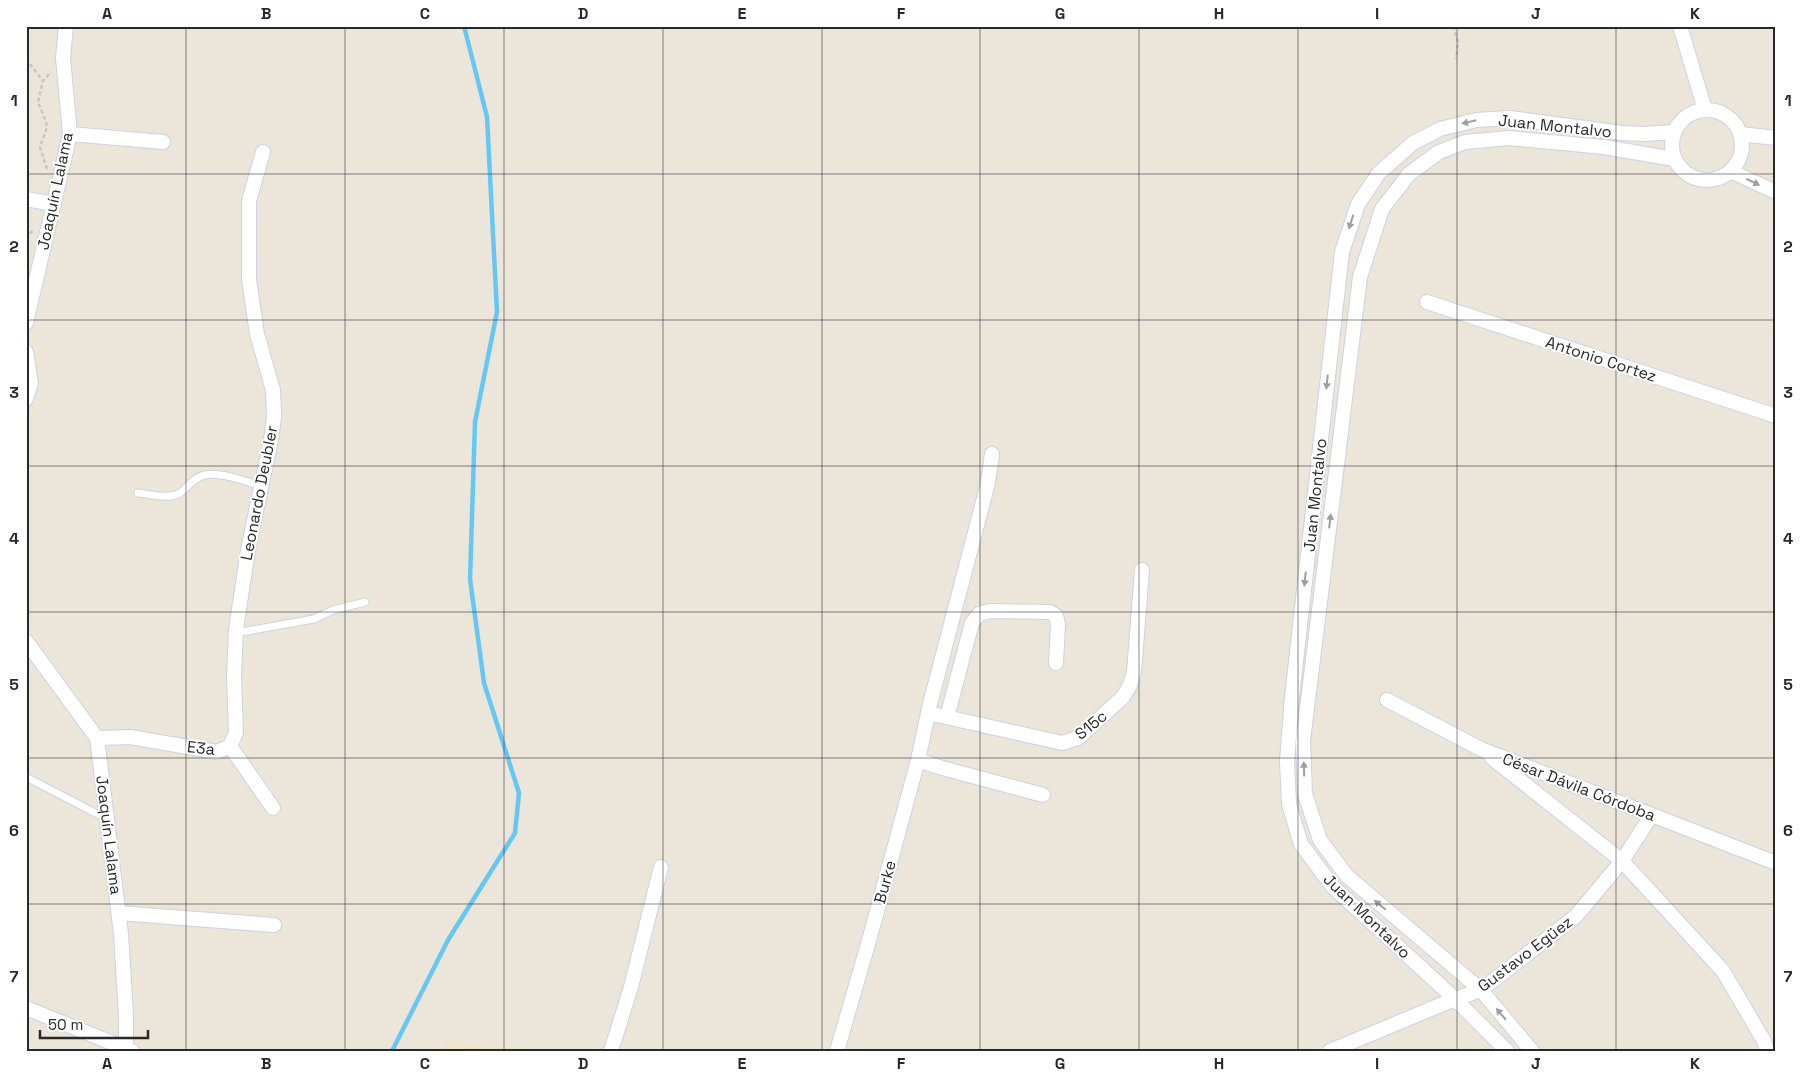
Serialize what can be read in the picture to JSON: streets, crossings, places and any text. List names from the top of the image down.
{
  "streets": {
    "street": [
      "Juan Montalvo",
      "Joaquín Lalama",
      "Antonio Cortez",
      "Leonardo Deubler",
      "S15c",
      "E3a",
      "César Dávila Córdoba",
      "Burke",
      "Gustavo Egüez"
    ]
  },
  "crossings": [
    ["Juan Montalvo", "Gustavo Egüez"],
    ["Joaquín Lalama", "E3a"],
    ["Leonardo Deubler", "E3a"],
    ["S15c", "Burke"],
    ["César Dávila Córdoba", "Gustavo Egüez"]
  ],
  "scale_bar": "50 m",
  "grid": {
    "columns": [
      "A",
      "B",
      "C",
      "D",
      "E",
      "F",
      "G",
      "H",
      "I",
      "J",
      "K"
    ],
    "rows": [
      "1",
      "2",
      "3",
      "4",
      "5",
      "6",
      "7"
    ]
  }
}
